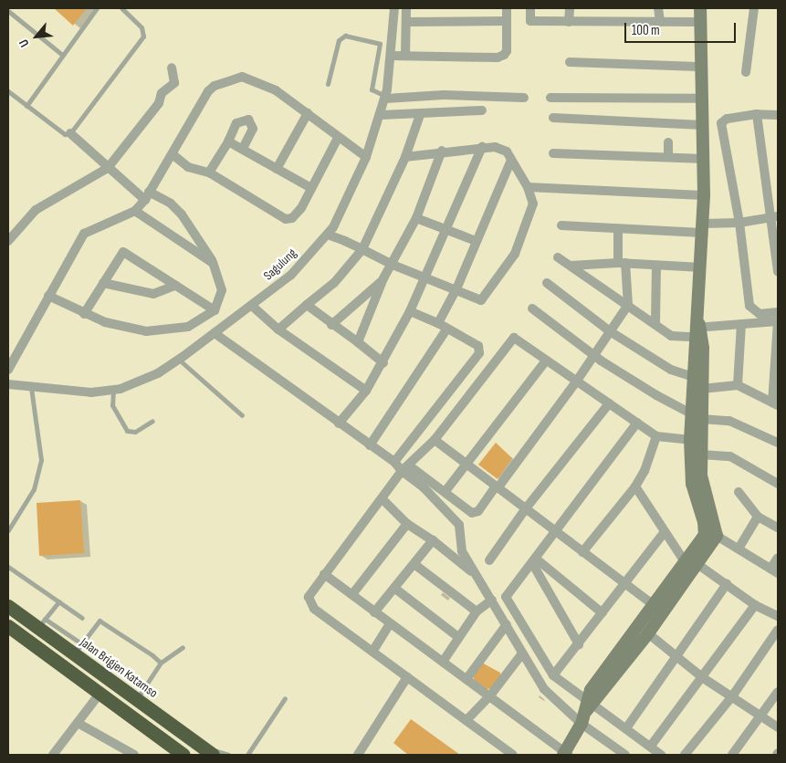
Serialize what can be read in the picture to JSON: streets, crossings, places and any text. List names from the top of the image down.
{
  "streets": {
    "highway": ["Jalan Brigjen Katamso"],
    "street": ["Sagulung"]
  },
  "scale_bar": "100 m",
  "north": "bottom left"
}
